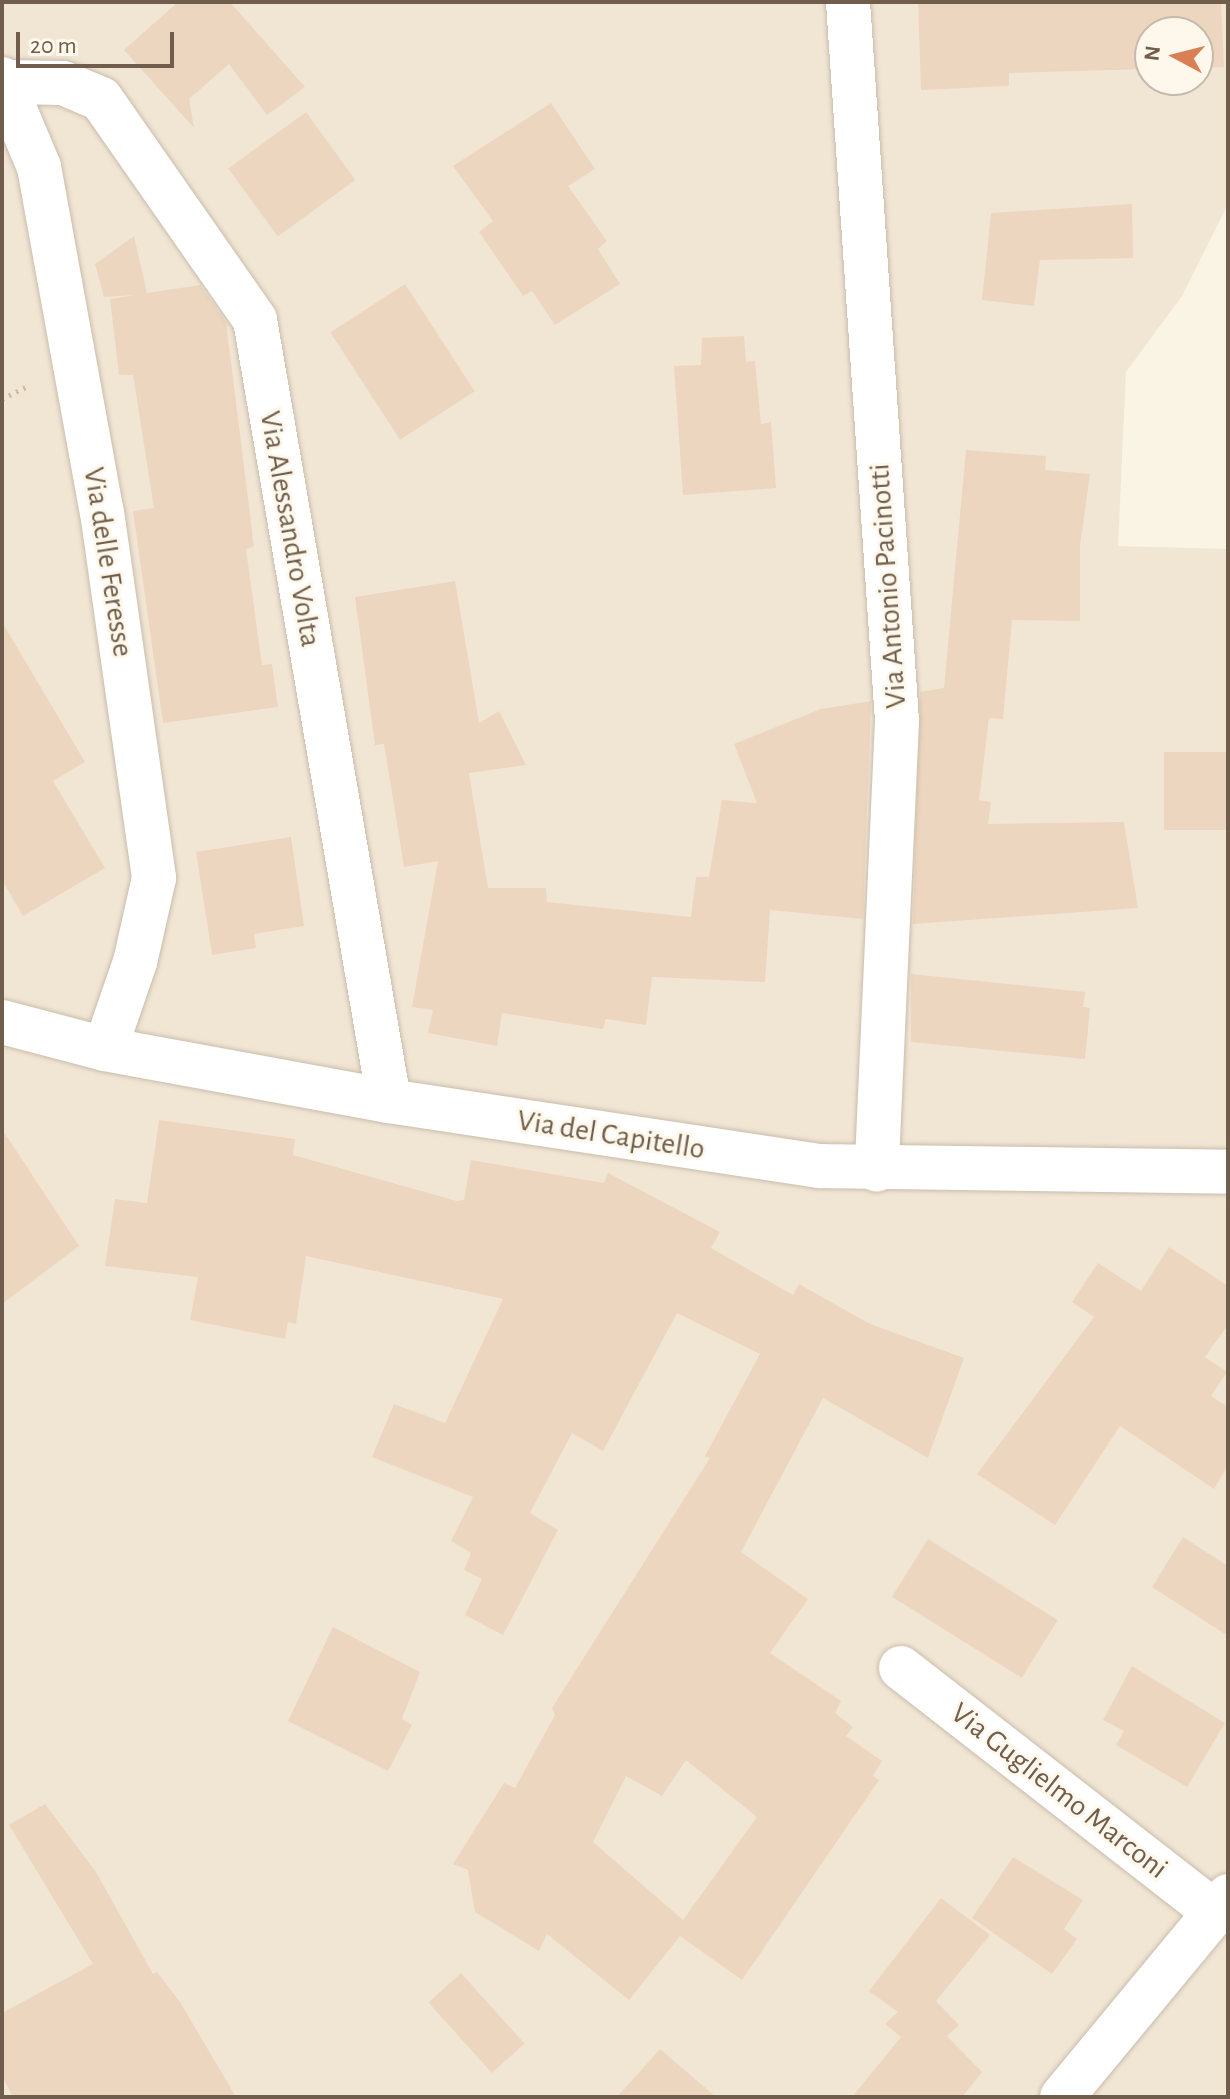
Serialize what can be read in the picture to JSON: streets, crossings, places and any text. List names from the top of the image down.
{
  "streets": {
    "street": [
      "Via Alessandro Volta",
      "Via delle Feresse",
      "Via Antonio Pacinotti",
      "Via del Capitello",
      "Via Guglielmo Marconi"
    ]
  },
  "crossings": [
    ["Via Alessandro Volta", "Via delle Feresse"],
    ["Via Alessandro Volta", "Via del Capitello"],
    ["Via delle Feresse", "Via del Capitello"],
    ["Via Antonio Pacinotti", "Via del Capitello"]
  ],
  "scale_bar": "20 m",
  "north": "left"
}
